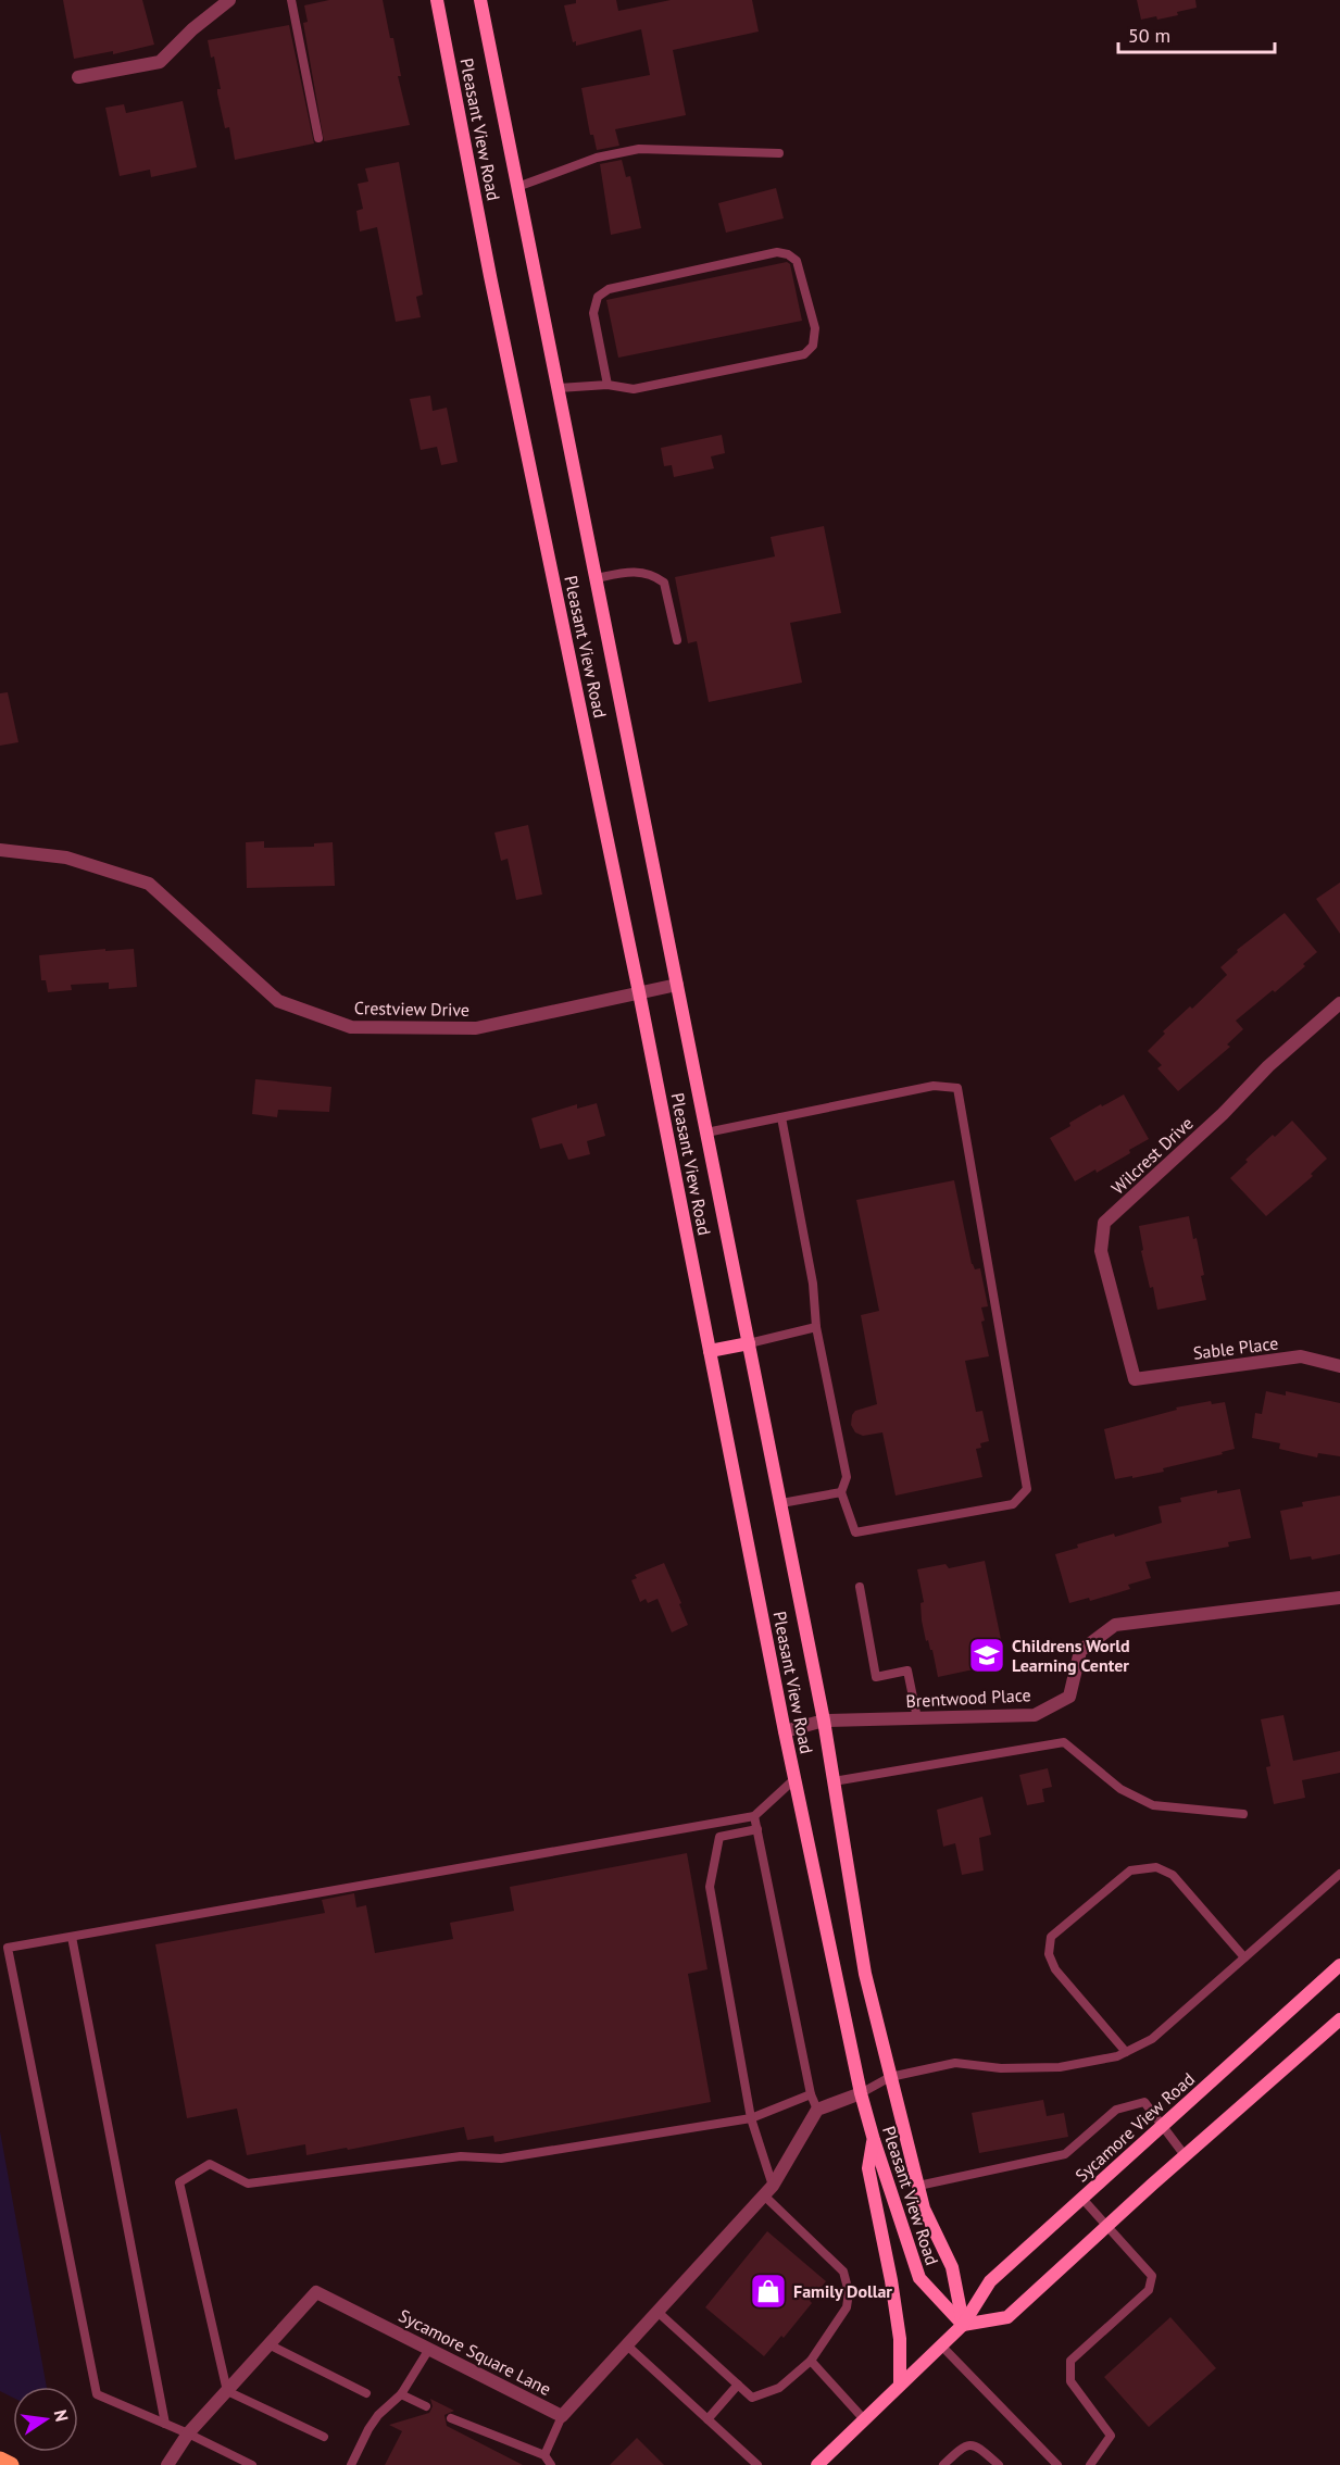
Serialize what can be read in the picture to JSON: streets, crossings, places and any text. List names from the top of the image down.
{
  "streets": {
    "main road": ["Pleasant View Road", "Sycamore View Road"],
    "street": [
      "Crestview Drive",
      "Wilcrest Drive",
      "Sable Place",
      "Brentwood Place",
      "Sycamore Square Lane"
    ]
  },
  "crossings": [
    ["Pleasant View Road", "Crestview Drive"],
    ["Pleasant View Road", "Brentwood Place"],
    ["Pleasant View Road", "Sycamore View Road"],
    ["Wilcrest Drive", "Sable Place"]
  ],
  "places": {
    "school or university": ["Childrens World Learning Center"],
    "shop": ["Family Dollar"]
  },
  "scale_bar": "50 m",
  "north": "right"
}
